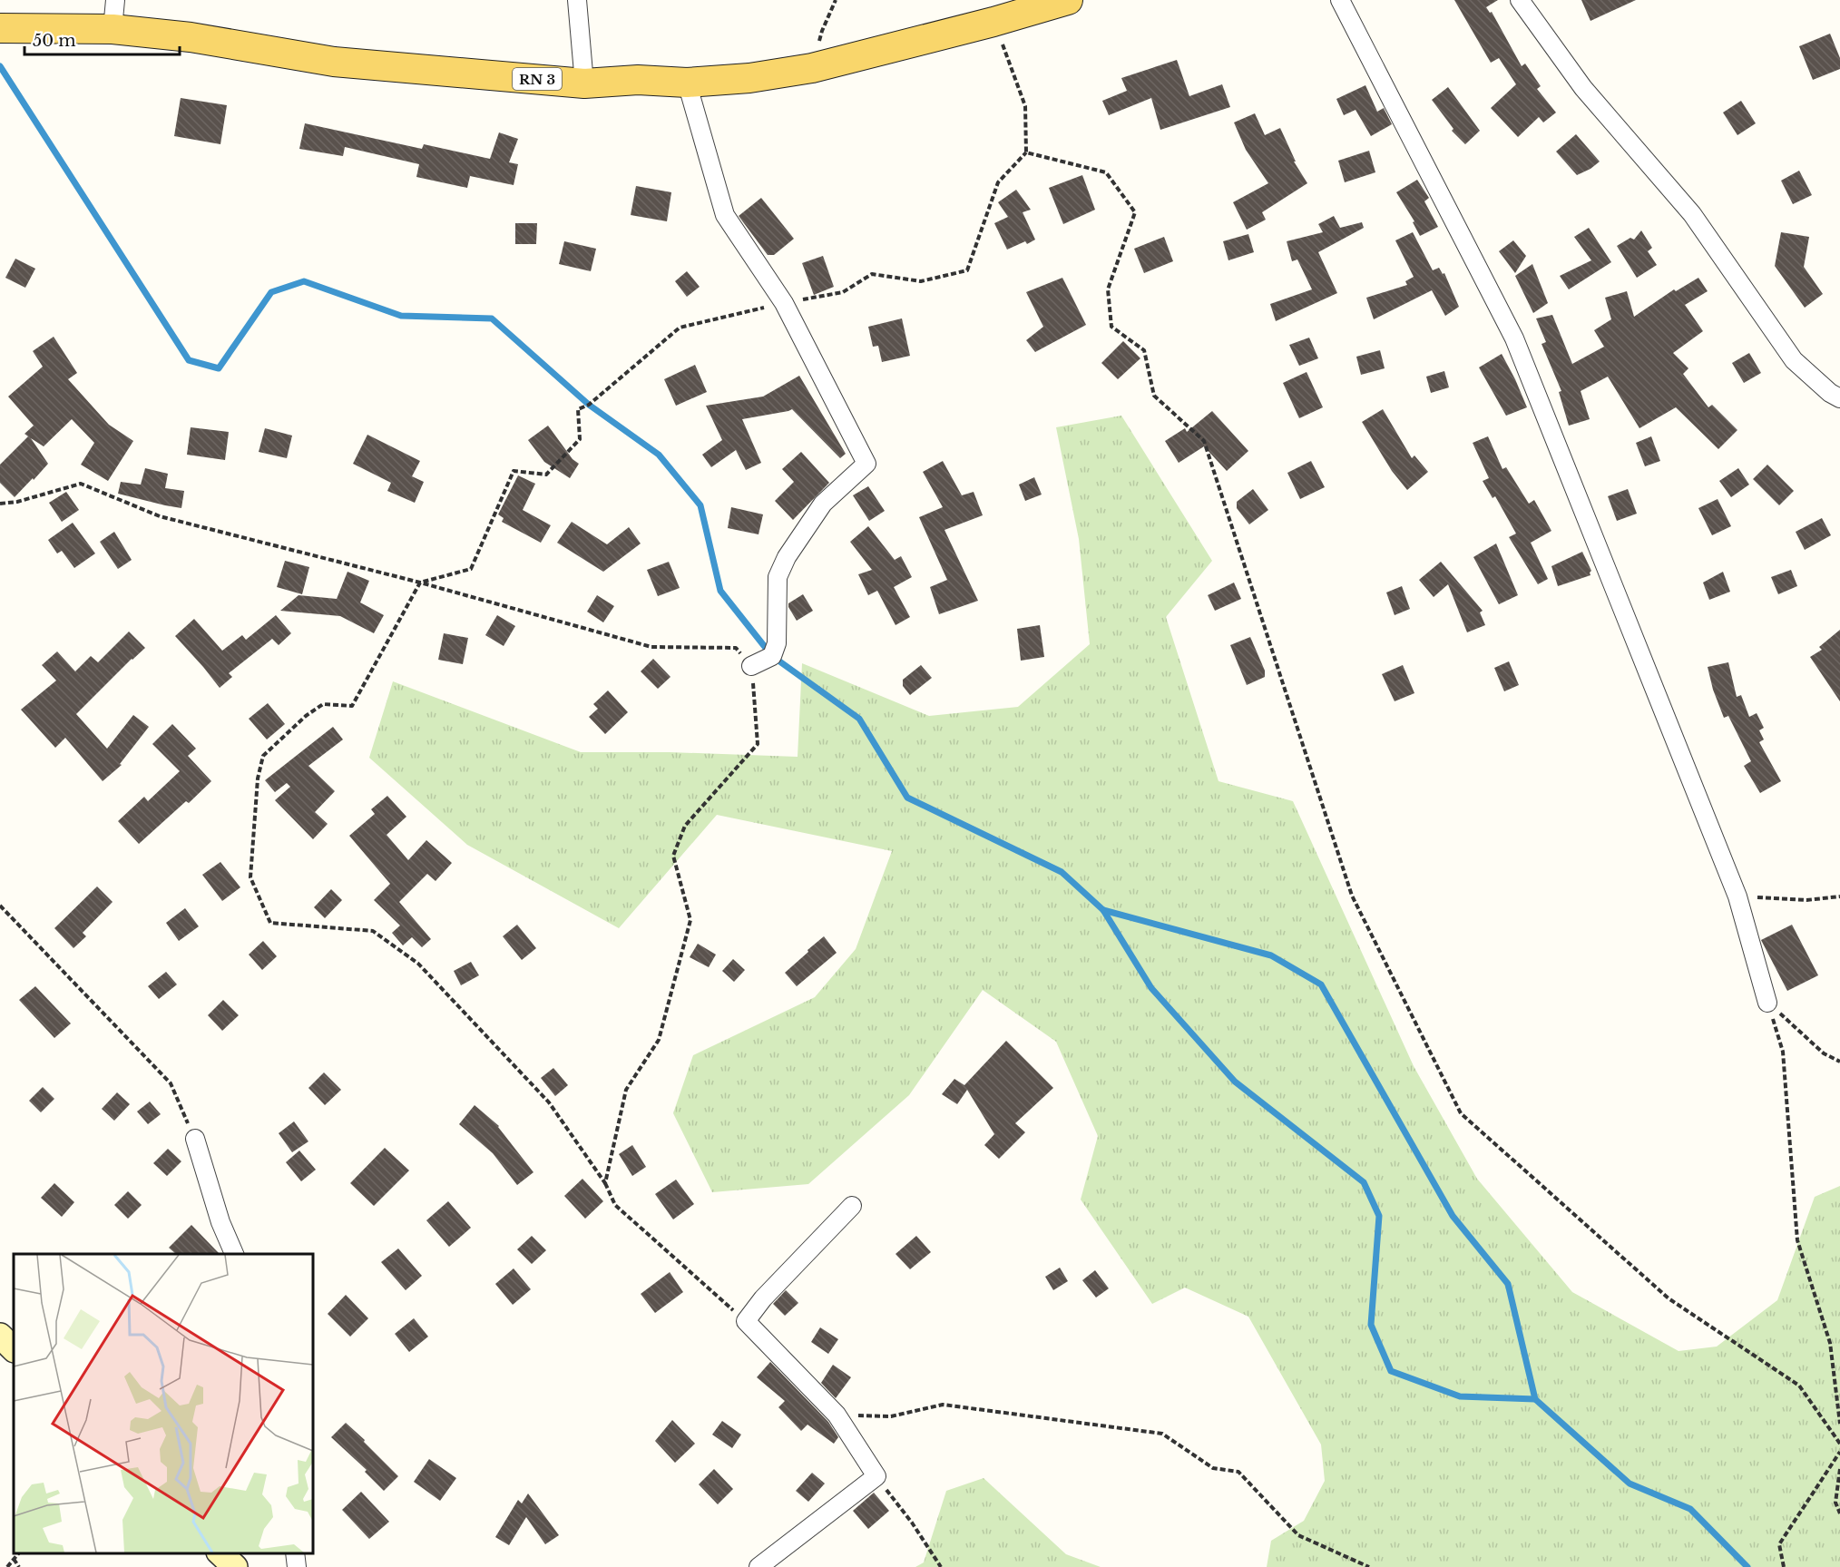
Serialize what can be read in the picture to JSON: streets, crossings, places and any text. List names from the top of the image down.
{
  "streets": {
    "main road": ["RN 3"]
  },
  "scale_bar": "50 m"
}
